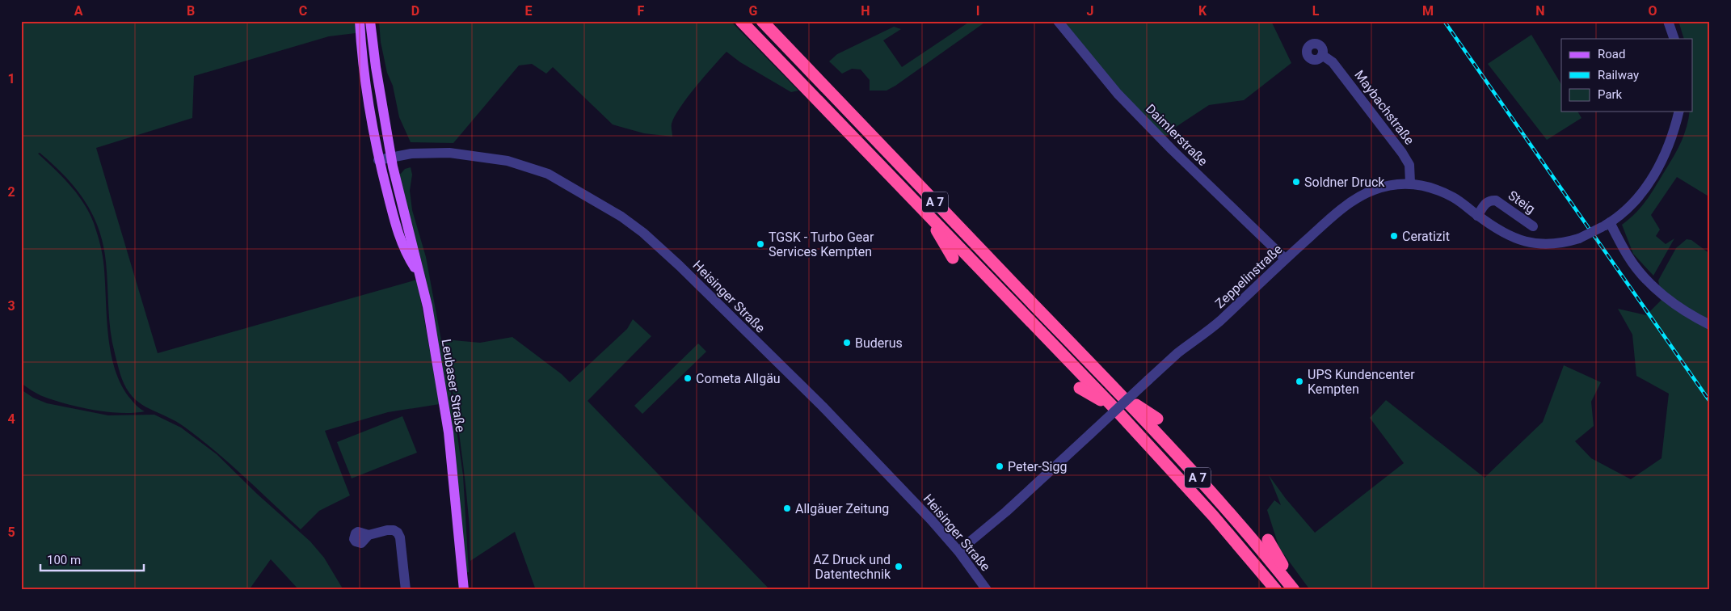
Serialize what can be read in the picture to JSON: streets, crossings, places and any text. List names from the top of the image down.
{
  "streets": {
    "highway": ["A 7"],
    "main road": ["Leubaser Straße"],
    "street": [
      "Maybachstraße",
      "Daimlerstraße",
      "Steig",
      "Zeppelinstraße",
      "Heisinger Straße"
    ]
  },
  "crossings": [
    ["Maybachstraße", "Zeppelinstraße"],
    ["Daimlerstraße", "Zeppelinstraße"],
    ["Steig", "Zeppelinstraße"],
    ["Zeppelinstraße", "Heisinger Straße"],
    ["Heisinger Straße", "Leubaser Straße"]
  ],
  "places": [
    "Soldner Druck",
    "Ceratizit",
    "TGSK - Turbo Gear Services Kempten",
    "Buderus",
    "Cometa Allgäu",
    "UPS Kundencenter Kempten",
    "Peter-Sigg",
    "Allgäuer Zeitung",
    "AZ Druck und Datentechnik"
  ],
  "legend": ["Road", "Railway", "Park"],
  "scale_bar": "100 m",
  "grid": {
    "columns": [
      "A",
      "B",
      "C",
      "D",
      "E",
      "F",
      "G",
      "H",
      "I",
      "J",
      "K",
      "L",
      "M",
      "N",
      "O"
    ],
    "rows": [
      "1",
      "2",
      "3",
      "4",
      "5"
    ]
  }
}
